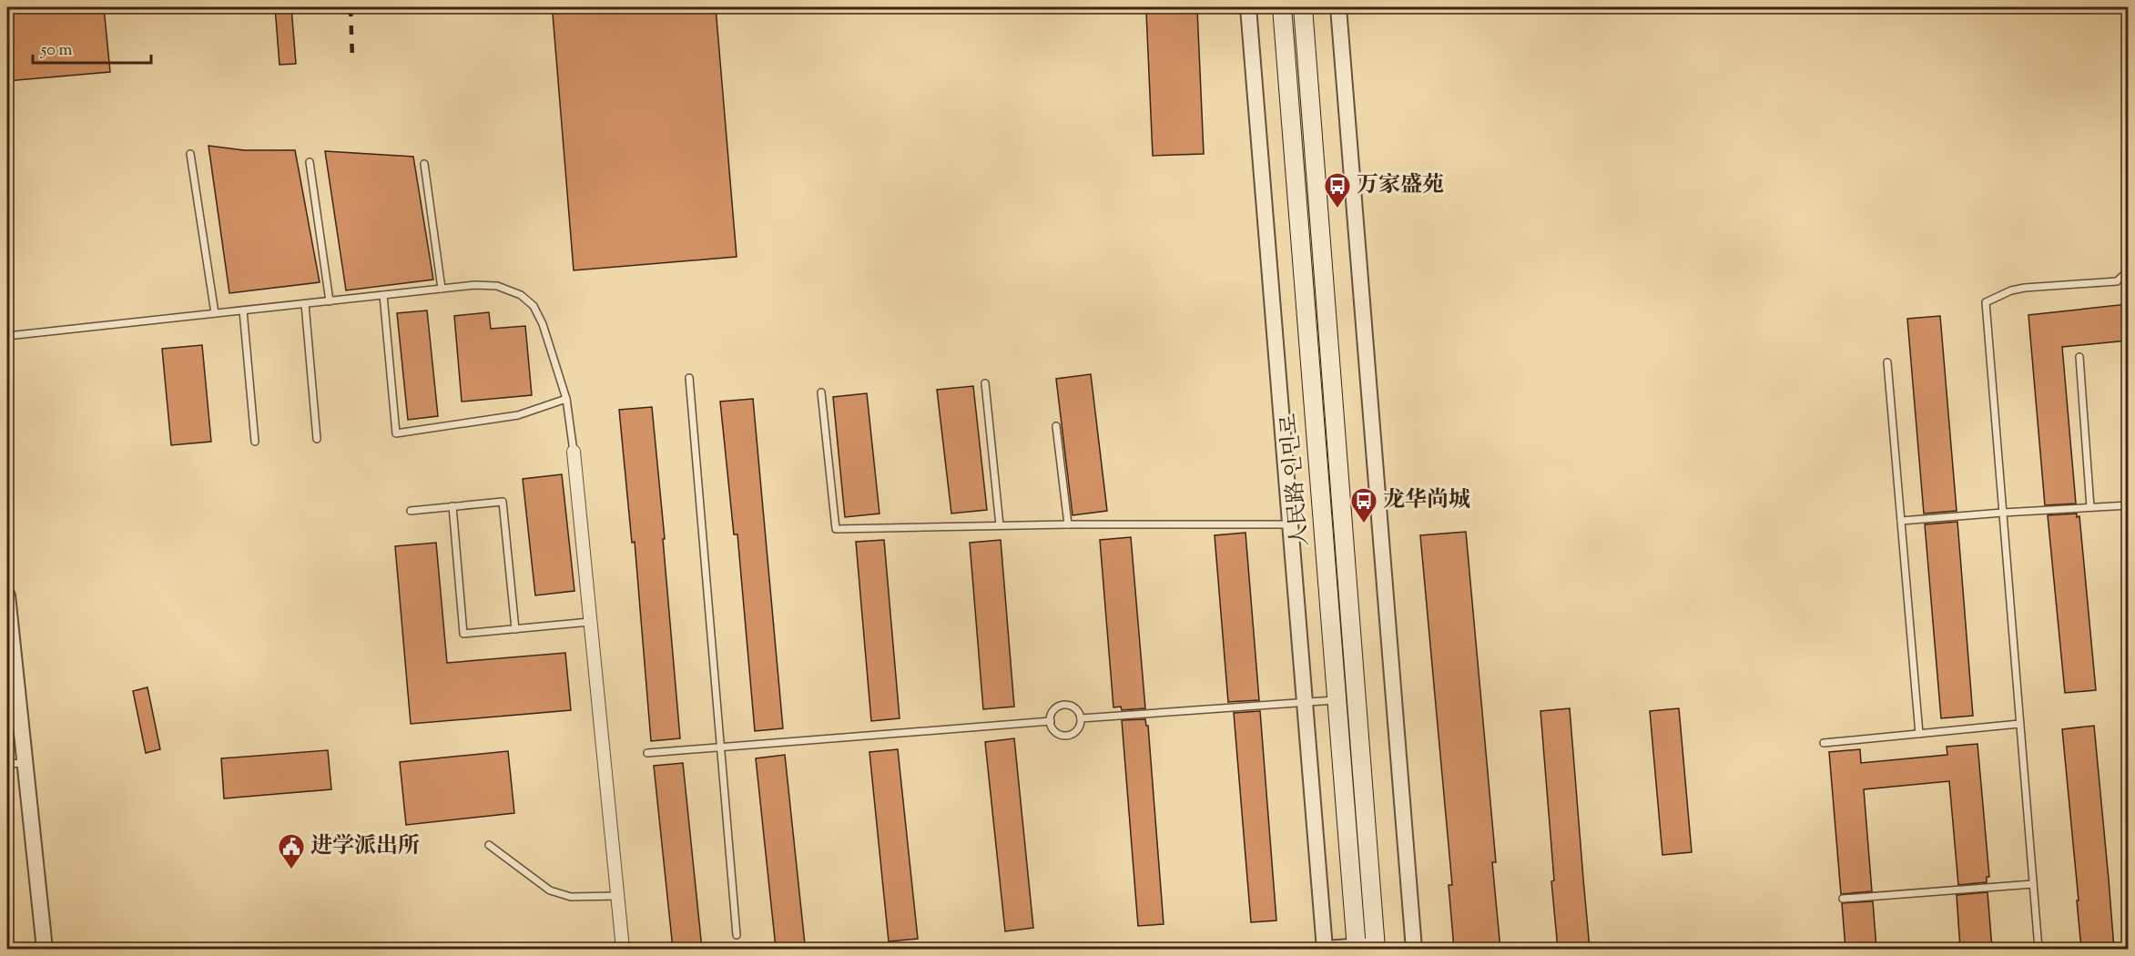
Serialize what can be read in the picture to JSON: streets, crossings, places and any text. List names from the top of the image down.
{
  "streets": {
    "main road": ["人民路 인민로"]
  },
  "places": {
    "bus stop": ["万家盛苑", "龙华尚城"],
    "public building": ["进学派出所"]
  },
  "scale_bar": "50 m"
}
